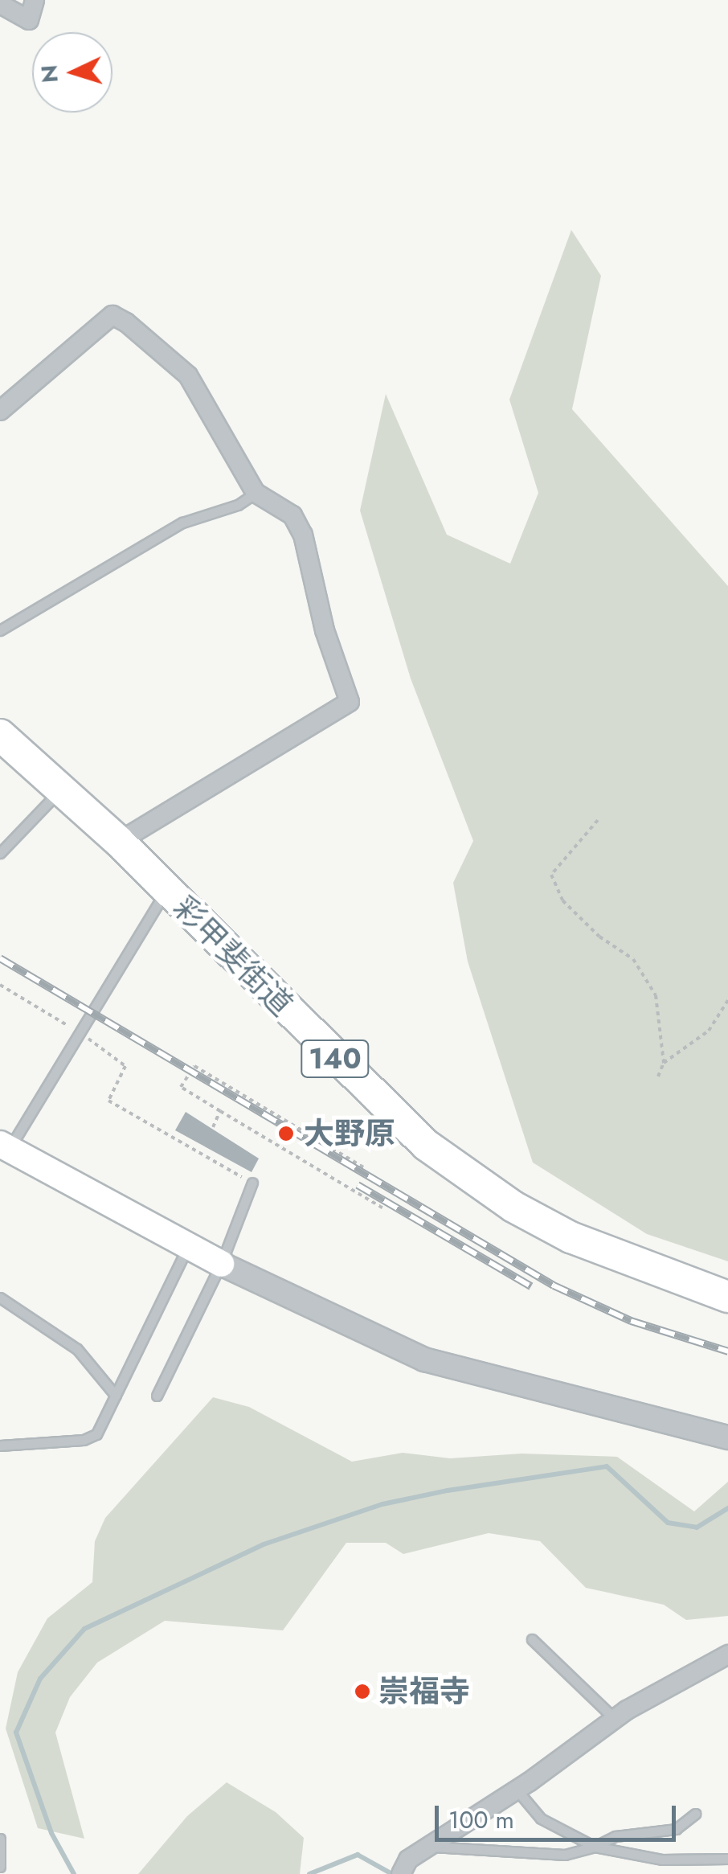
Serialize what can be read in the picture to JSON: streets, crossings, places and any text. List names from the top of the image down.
{
  "streets": {
    "highway": ["彩甲斐街道", "140"]
  },
  "places": ["大野原", "崇福寺"],
  "scale_bar": "100 m",
  "north": "left"
}
